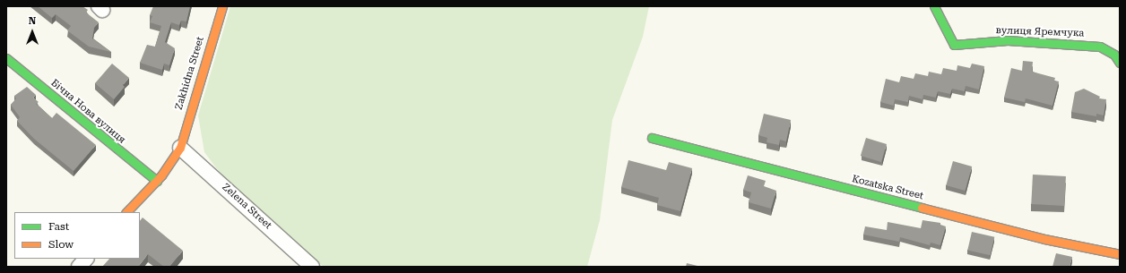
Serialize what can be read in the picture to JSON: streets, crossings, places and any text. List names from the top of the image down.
{
  "streets": {
    "street": [
      "вулиця Яремчука",
      "Zakhidna Street",
      "Бічна Нова вулиця",
      "Kozatska Street",
      "Zelena Street"
    ]
  },
  "crossings": [
    ["Zakhidna Street", "Бічна Нова вулиця"],
    ["Zakhidna Street", "Zelena Street"]
  ],
  "legend": ["Fast", "Slow"],
  "north": "top"
}
